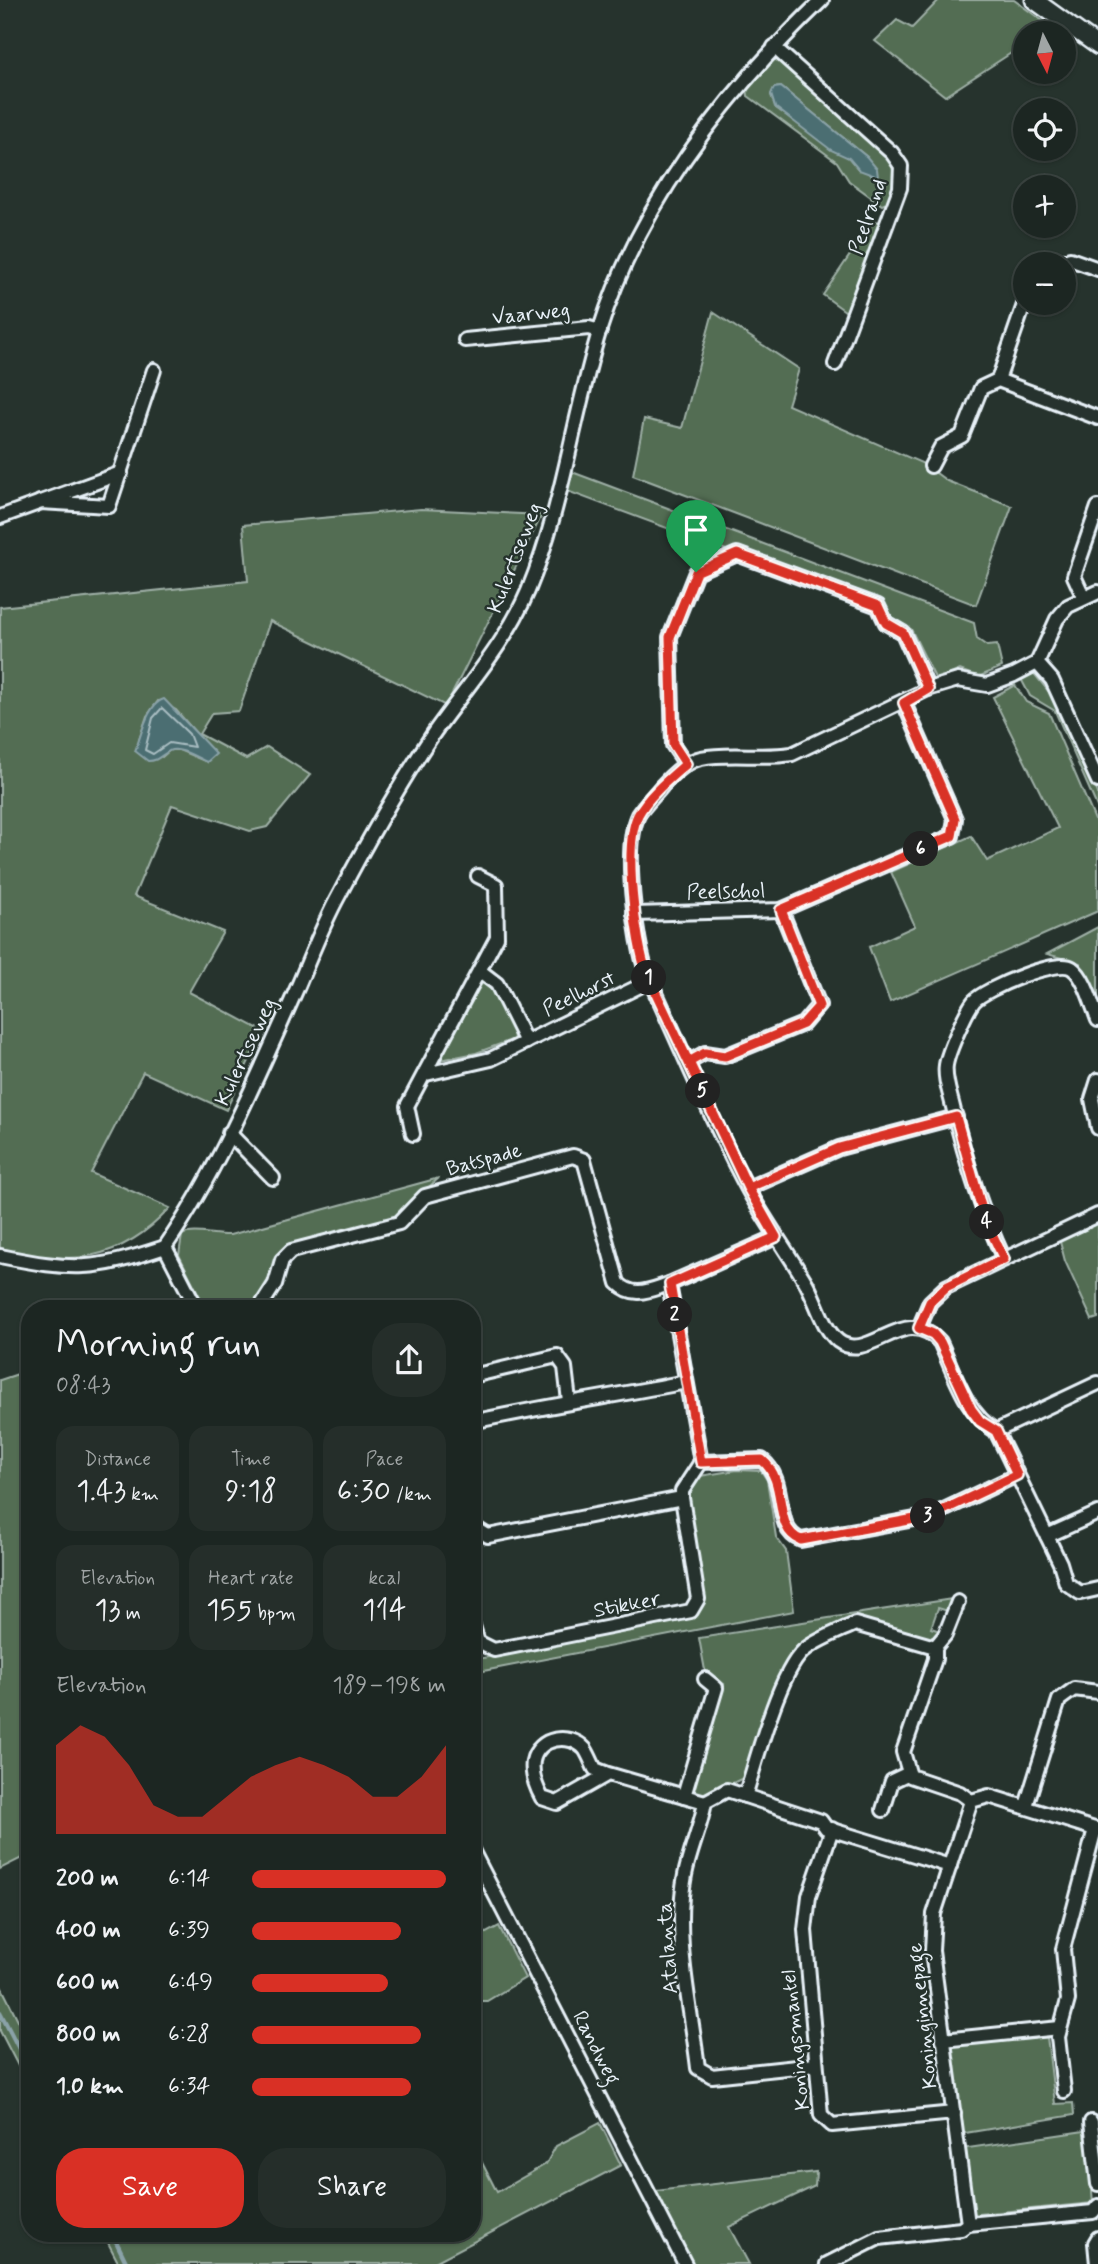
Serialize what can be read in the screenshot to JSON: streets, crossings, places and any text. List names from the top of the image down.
{
  "streets": {
    "street": [
      "Peelrand",
      "Vaarweg",
      "Kulertseweg",
      "Peelschol",
      "Peelhorst",
      "Batspade",
      "Stikker",
      "Atalanta",
      "Koninginnepage",
      "Koningsmantel",
      "Randweg"
    ]
  },
  "crossings": [
    ["Peelrand", "Kulertseweg"],
    ["Vaarweg", "Kulertseweg"],
    ["Atalanta", "Koningsmantel"],
    ["Koninginnepage", "Koningsmantel"]
  ],
  "north": "bottom",
  "page": {
    "map_buttons": ["+", "−"],
    "pins": [
      "6",
      "1",
      "5",
      "4",
      "2",
      "3"
    ],
    "heading": ["Morning run", "08:43"],
    "stats": [
      ["Distance", "1.43 km"],
      ["Time", "9:18"],
      ["Pace", "6:30 /km"],
      ["Elevation", "13 m"],
      ["Heart rate", "155 bpm"],
      ["kcal", "114"]
    ],
    "chart": ["Elevation", "189–198 m"],
    "list": [
      {
        "name": "200 m",
        "note": "6:14"
      },
      {
        "name": "400 m",
        "note": "6:39"
      },
      {
        "name": "600 m",
        "note": "6:49"
      },
      {
        "name": "800 m",
        "note": "6:28"
      },
      {
        "name": "1.0 km",
        "note": "6:34"
      }
    ],
    "buttons": ["Save", "Share"]
  }
}
